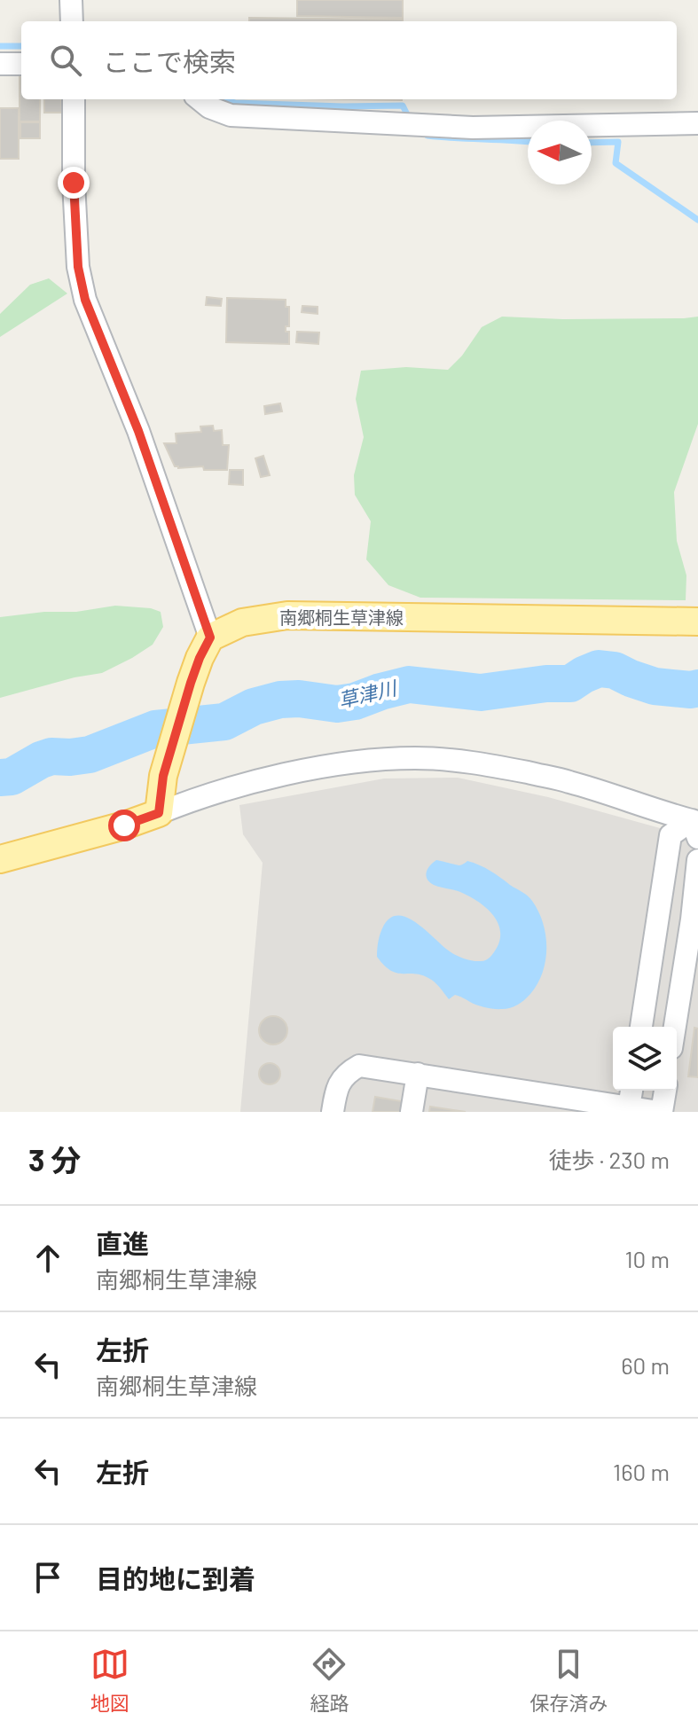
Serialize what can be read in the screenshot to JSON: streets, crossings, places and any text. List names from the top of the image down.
{
  "streets": {
    "main road": ["南郷桐生草津線"]
  },
  "water": ["草津川"],
  "north": "left",
  "page": {
    "search": "ここで検索",
    "heading": ["3 分", "徒歩 · 230 m"],
    "list": [
      ["直進", "南郷桐生草津線", "10 m"],
      ["左折", "南郷桐生草津線", "60 m"],
      ["左折", "160 m"],
      "目的地に到着"
    ],
    "nav": ["地図", "経路", "保存済み"]
  }
}
